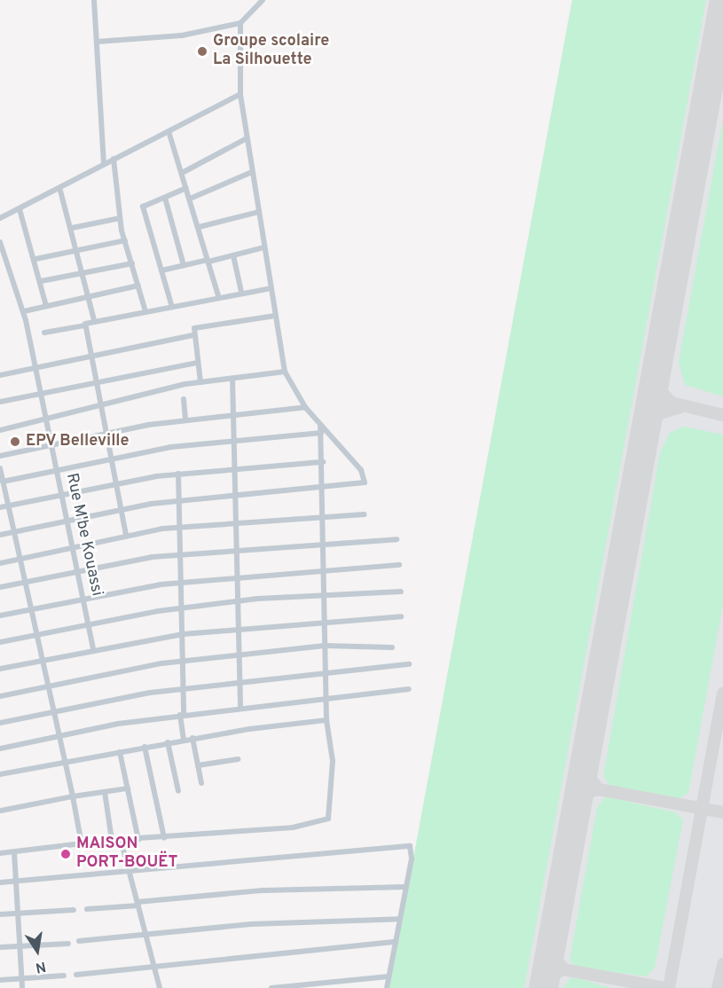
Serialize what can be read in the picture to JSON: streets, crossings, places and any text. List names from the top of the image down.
{
  "streets": {
    "street": ["Rue M'be Kouassi"]
  },
  "places": ["Groupe scolaire La Silhouette", "EPV Belleville", "MAISON PORT-BOUËT"],
  "north": "bottom"
}
